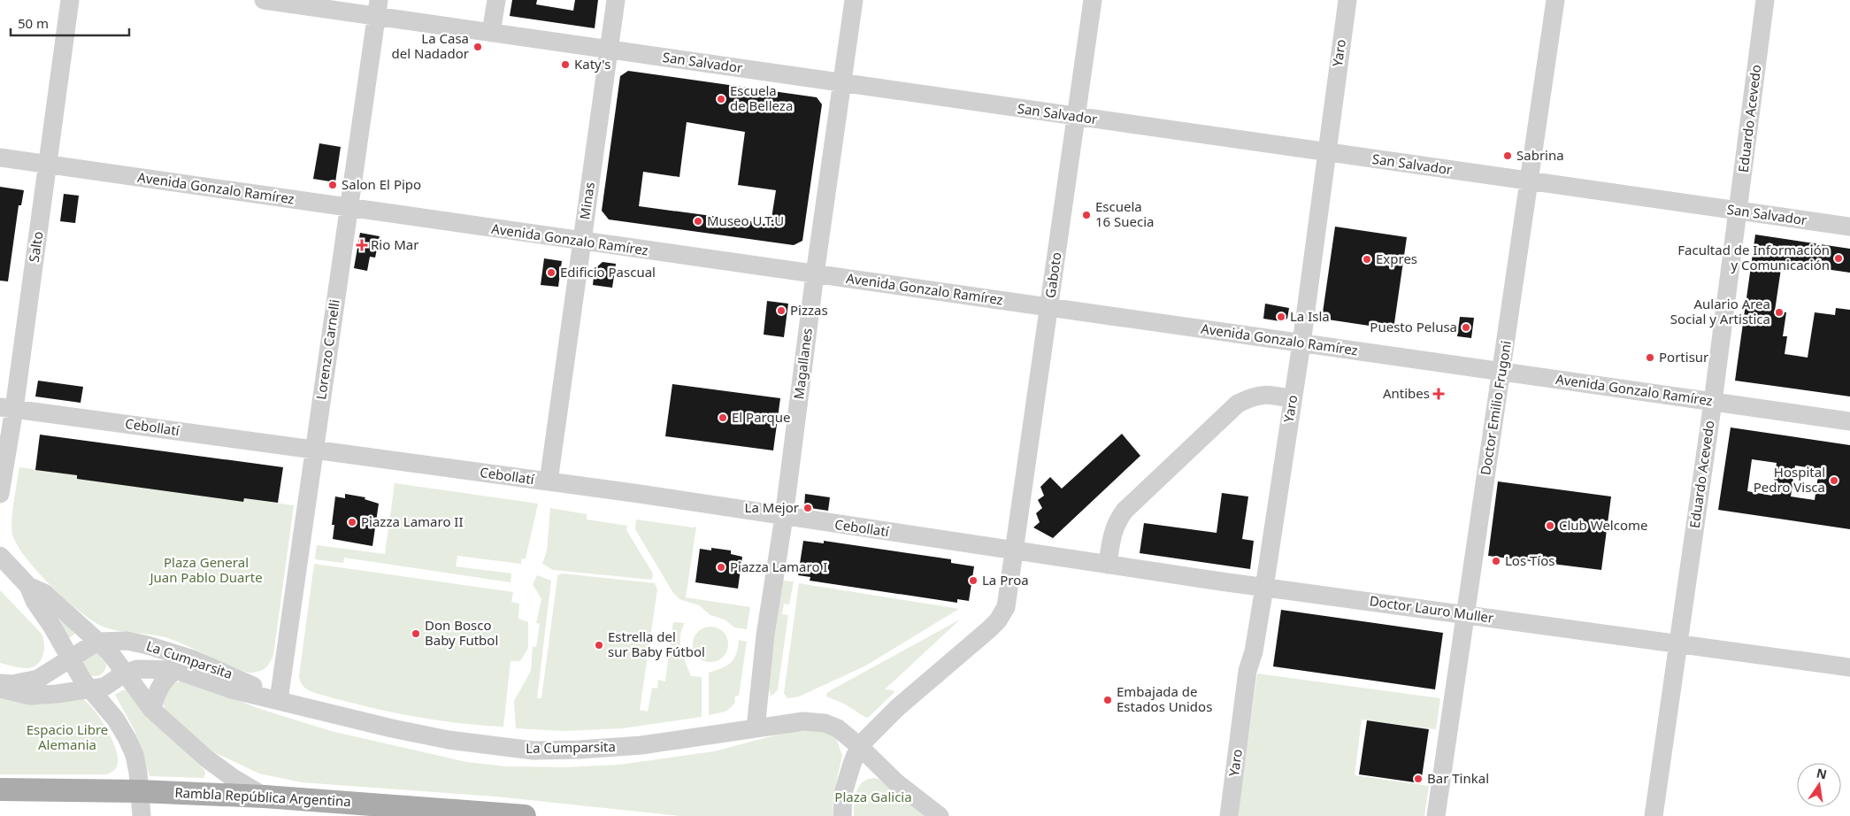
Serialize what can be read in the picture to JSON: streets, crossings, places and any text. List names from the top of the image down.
{
  "streets": {
    "main road": ["Rambla República Argentina"],
    "street": [
      "Yaro",
      "San Salvador",
      "Eduardo Acevedo",
      "Avenida Gonzalo Ramírez",
      "Minas",
      "Salto",
      "Gaboto",
      "Lorenzo Carnelli",
      "Magallanes",
      "Doctor Emilio Frugoni",
      "Cebollatí",
      "Doctor Lauro Muller",
      "La Cumparsita"
    ]
  },
  "crossings": [
    ["Yaro", "San Salvador"],
    ["Yaro", "Avenida Gonzalo Ramírez"],
    ["Yaro", "Doctor Lauro Muller"],
    ["San Salvador", "Eduardo Acevedo"],
    ["San Salvador", "Minas"],
    ["San Salvador", "Gaboto"],
    ["San Salvador", "Lorenzo Carnelli"],
    ["San Salvador", "Magallanes"],
    ["San Salvador", "Doctor Emilio Frugoni"],
    ["Eduardo Acevedo", "Avenida Gonzalo Ramírez"],
    ["Eduardo Acevedo", "Doctor Lauro Muller"],
    ["Avenida Gonzalo Ramírez", "Minas"],
    ["Avenida Gonzalo Ramírez", "Salto"],
    ["Avenida Gonzalo Ramírez", "Gaboto"],
    ["Avenida Gonzalo Ramírez", "Lorenzo Carnelli"],
    ["Avenida Gonzalo Ramírez", "Magallanes"],
    ["Avenida Gonzalo Ramírez", "Doctor Emilio Frugoni"],
    ["Minas", "Cebollatí"],
    ["Salto", "Cebollatí"],
    ["Gaboto", "Cebollatí"],
    ["Gaboto", "Doctor Lauro Muller"],
    ["Gaboto", "La Cumparsita"],
    ["Lorenzo Carnelli", "Cebollatí"],
    ["Lorenzo Carnelli", "La Cumparsita"],
    ["Magallanes", "Cebollatí"],
    ["Magallanes", "La Cumparsita"],
    ["Doctor Emilio Frugoni", "Doctor Lauro Muller"],
    ["Cebollatí", "Doctor Lauro Muller"]
  ],
  "parks": ["Plaza General Juan Pablo Duarte", "Espacio Libre Alemania", "Plaza Galicia"],
  "places": {
    "other": [
      "La Casa del Nadador",
      "Katy's",
      "Escuela de Belleza",
      "Sabrina",
      "Salon El Pipo",
      "Escuela 16 Suecia",
      "Museo U.T.U",
      "Facultad de Información y Comunicación",
      "Expres",
      "Edificio Pascual",
      "Pizzas",
      "Aulario Area Social y Artistica",
      "La Isla",
      "Puesto Pelusa",
      "Portisur",
      "El Parque",
      "Hospital Pedro Visca",
      "La Mejor",
      "Piazza Lamaro II",
      "Club Welcome",
      "Los Tíos",
      "Piazza Lamaro I",
      "La Proa",
      "Don Bosco Baby Futbol",
      "Estrella del sur Baby Fútbol",
      "Embajada de Estados Unidos",
      "Bar Tinkal"
    ],
    "health": ["Rio Mar", "Antibes"]
  },
  "scale_bar": "50 m",
  "north": "top"
}
